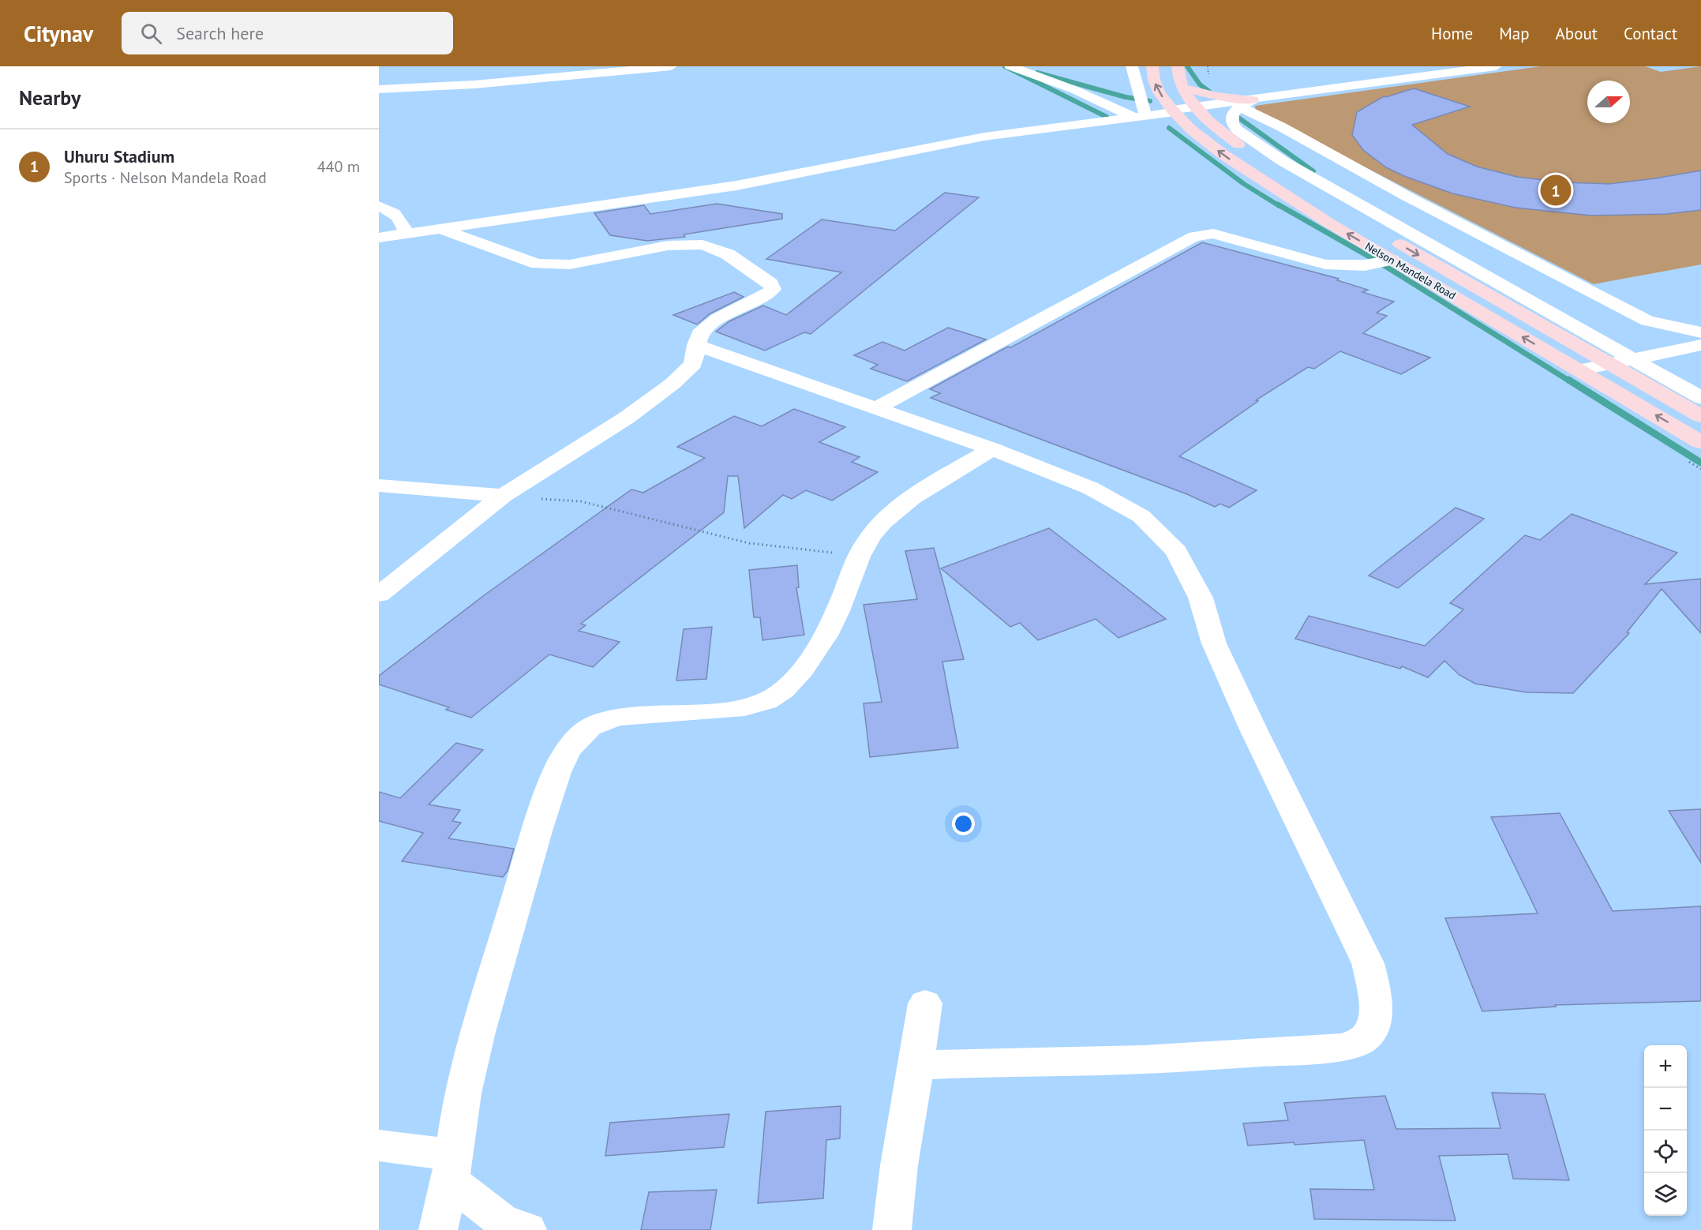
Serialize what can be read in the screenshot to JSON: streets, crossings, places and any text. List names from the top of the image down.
{
  "streets": {
    "main road": ["Nelson Mandela Road"]
  },
  "north": "right",
  "page": {
    "header": "Citynav",
    "search": "Search here",
    "nav": [
      "Home",
      "Map",
      "About",
      "Contact"
    ],
    "heading": "Nearby",
    "list": [
      {
        "mark": "1",
        "name": "Uhuru Stadium",
        "note": "Sports · Nelson Mandela Road",
        "value": "440 m"
      }
    ],
    "pins": "1",
    "map_buttons": ["+", "−"]
  }
}
